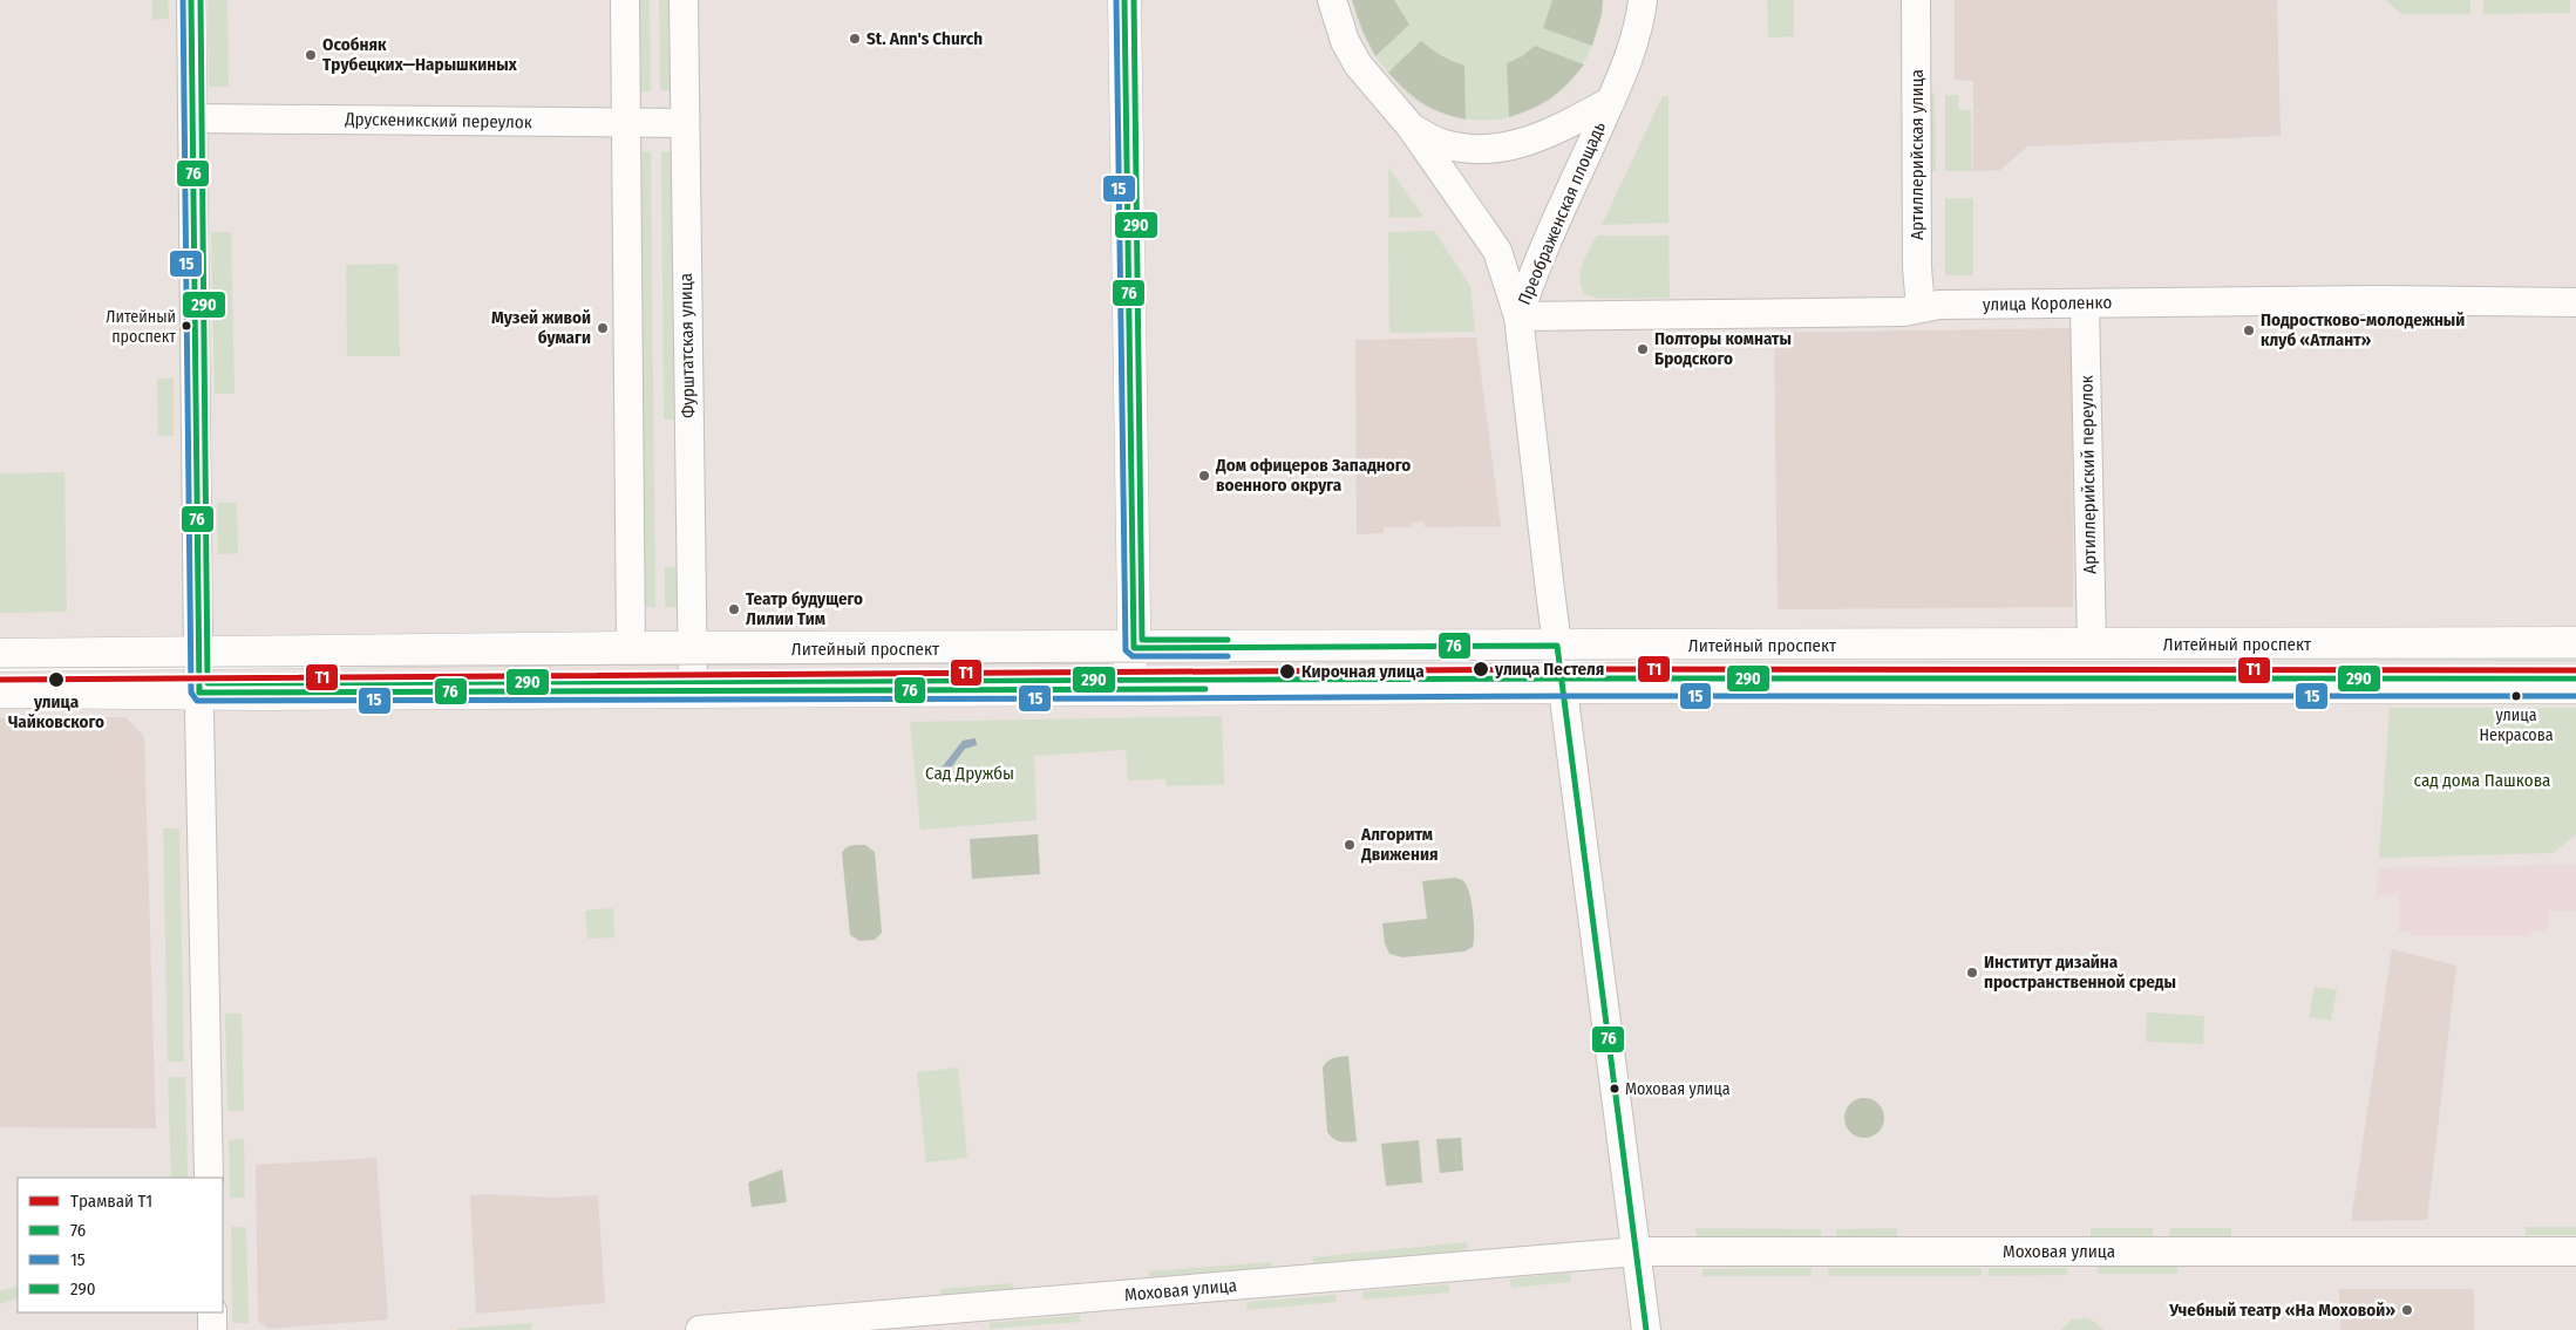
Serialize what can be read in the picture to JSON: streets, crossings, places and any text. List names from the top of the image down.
{
  "streets": {
    "main road": ["Литейный проспект"],
    "street": [
      "Друскеникский переулок",
      "Артиллерийская улица",
      "Преображенская площадь",
      "улица Короленко",
      "Фурштатская улица",
      "Артиллерийский переулок",
      "Моховая улица"
    ]
  },
  "crossings": [
    ["Друскеникский переулок", "Фурштатская улица"],
    ["Артиллерийская улица", "улица Короленко"],
    ["Преображенская площадь", "улица Короленко"],
    ["улица Короленко", "Артиллерийский переулок"],
    ["Фурштатская улица", "Литейный проспект"],
    ["Артиллерийский переулок", "Литейный проспект"]
  ],
  "parks": ["Сад Дружбы", "сад дома Пашкова"],
  "places": [
    "St. Ann's Church",
    "Особняк Трубецких—Нарышкиных",
    "Литейный проспект",
    "Музей живой бумаги",
    "Подростково-молодежный клуб «Атлант»",
    "Полторы комнаты Бродского",
    "Дом офицеров Западного военного округа",
    "Театр будущего Лилии Тим",
    "улица Пестеля",
    "Кирочная улица",
    "улица Чайковского",
    "улица Некрасова",
    "Алгоритм Движения",
    "Институт дизайна пространственной среды",
    "Моховая улица",
    "Учебный театр «На Моховой»"
  ],
  "lines": [
    "transit line 76",
    "transit line 15",
    "transit line 290",
    "tram line Т1"
  ],
  "legend": [
    "Трамвай Т1",
    "76",
    "15",
    "290"
  ]
}
